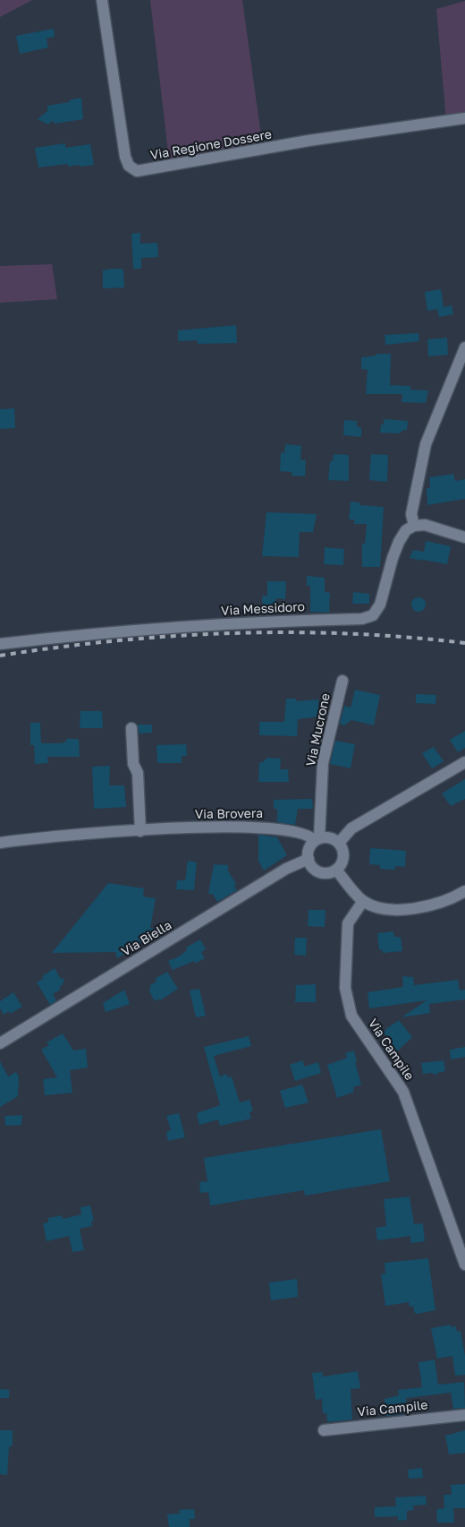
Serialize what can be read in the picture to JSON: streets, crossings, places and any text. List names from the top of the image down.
{
  "streets": {
    "street": [
      "Via Regione Dossere",
      "Via Messidoro",
      "Via Mucrone",
      "Via Brovera",
      "Via Biella",
      "Via Campile"
    ]
  },
  "crossings": [
    ["Via Mucrone", "Via Brovera"],
    ["Via Mucrone", "Via Biella"],
    ["Via Brovera", "Via Biella"]
  ]
}
